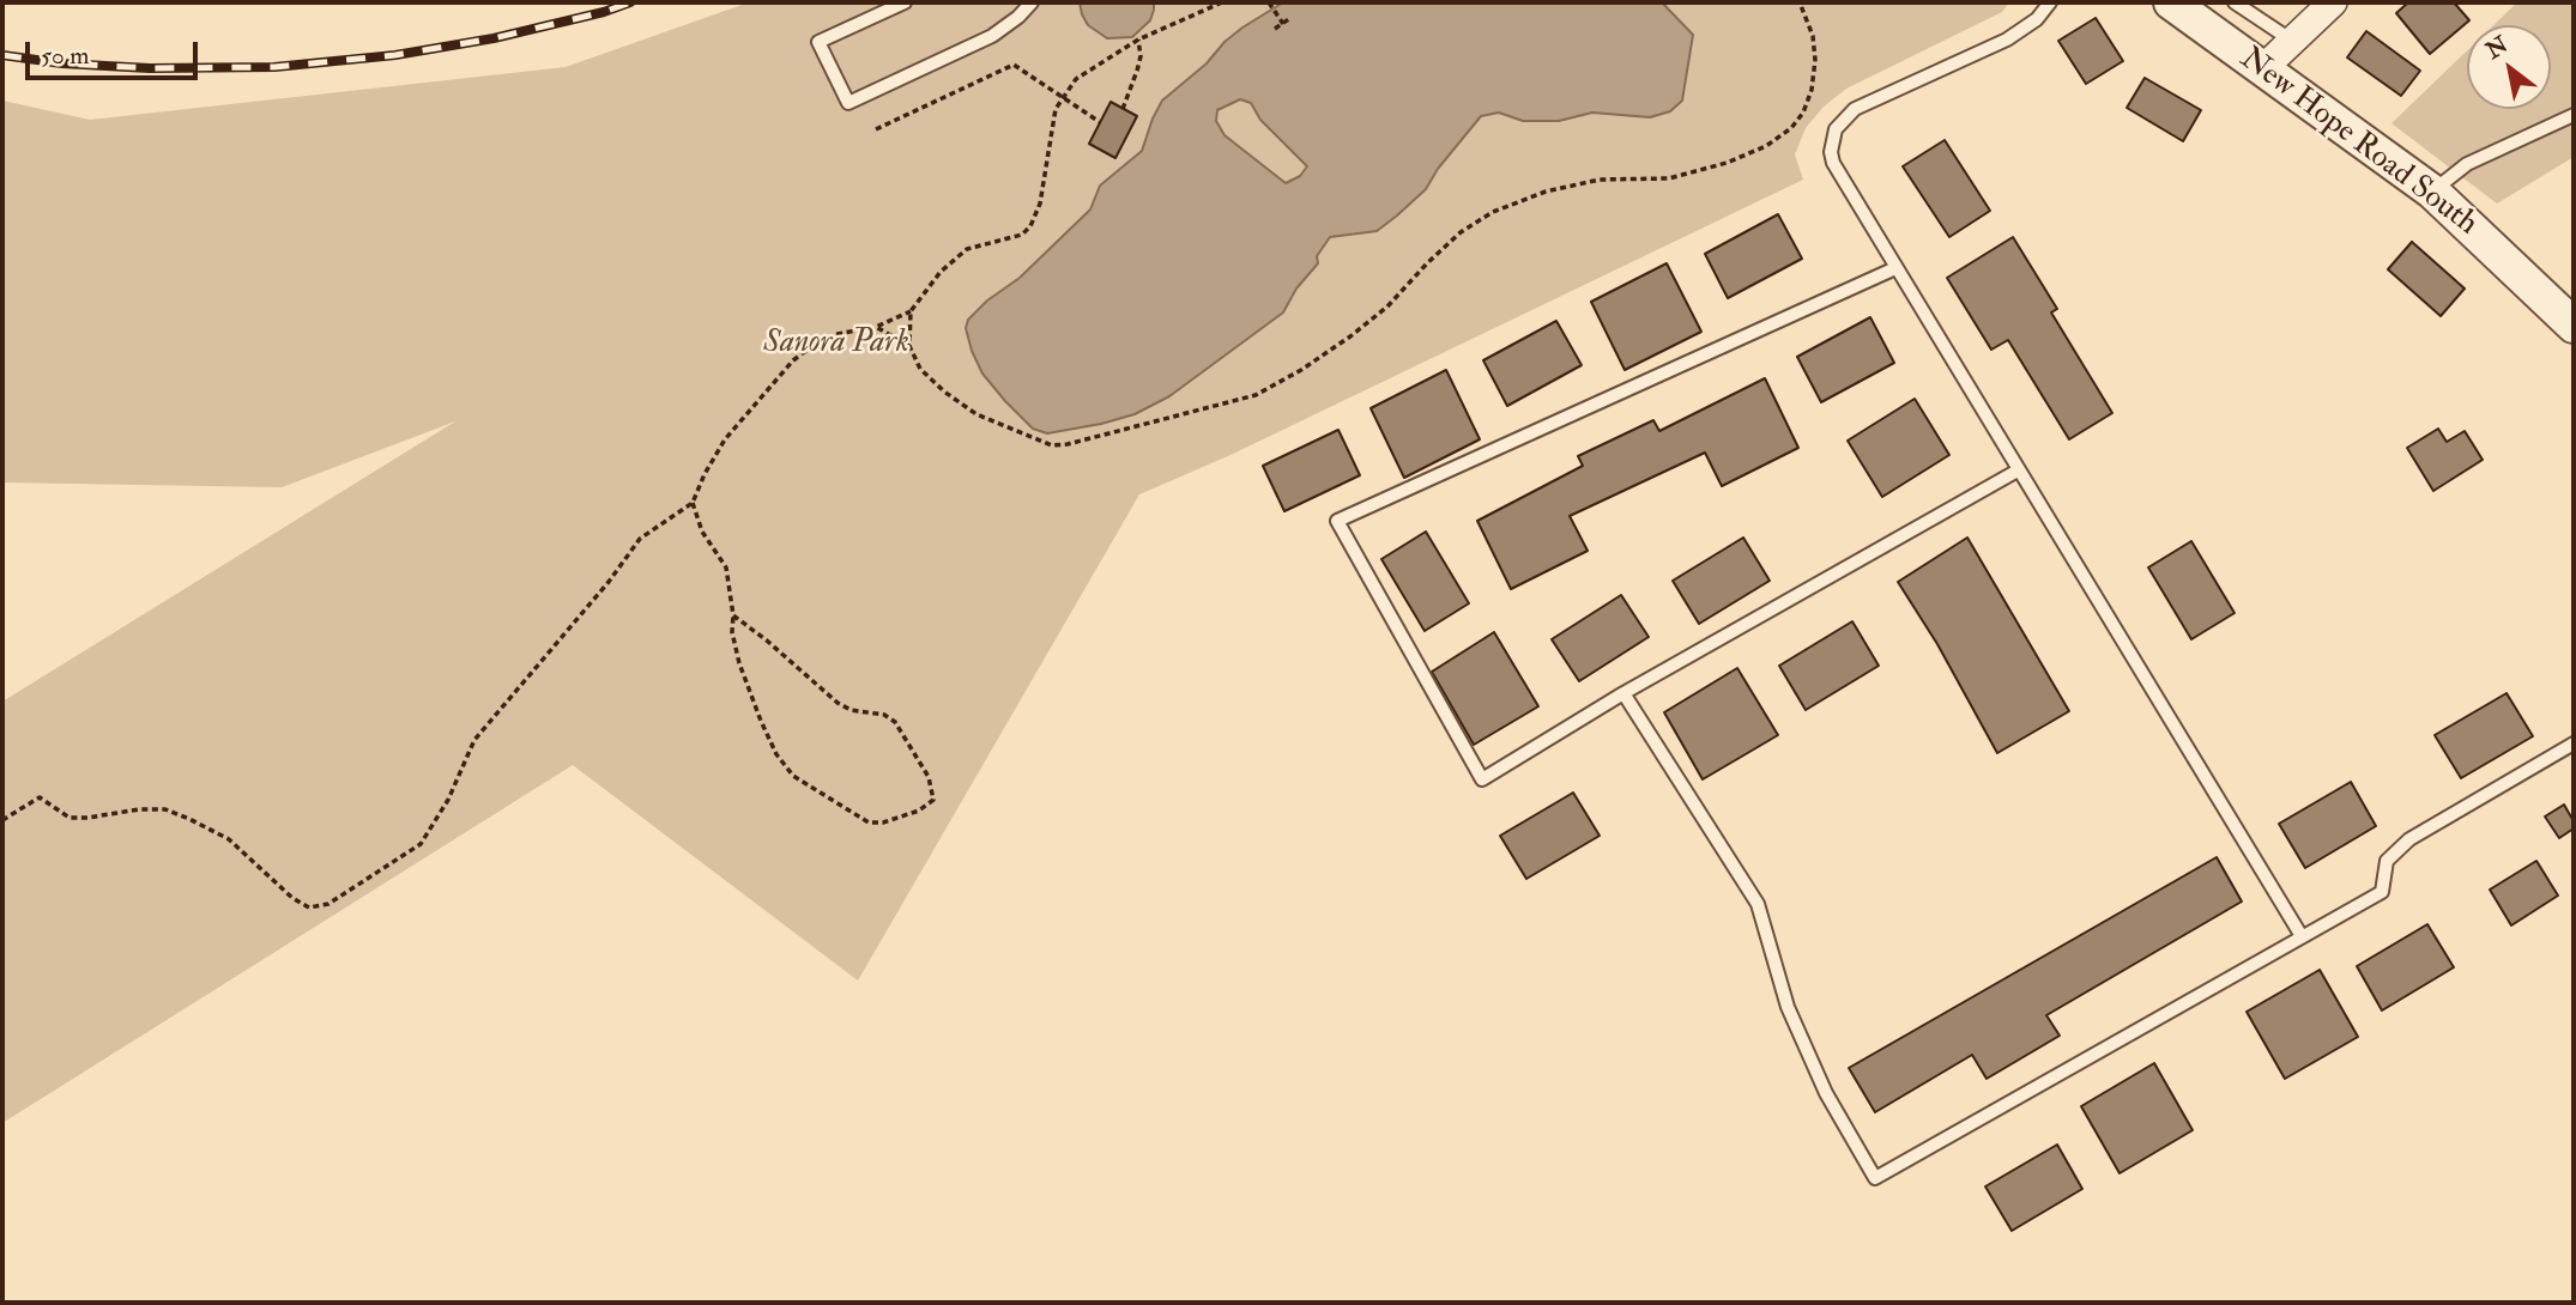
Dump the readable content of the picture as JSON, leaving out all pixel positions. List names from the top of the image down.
{
  "streets": {
    "street": ["New Hope Road South"]
  },
  "parks": ["Sanora Park"],
  "scale_bar": "50 m",
  "north": "top left"
}
